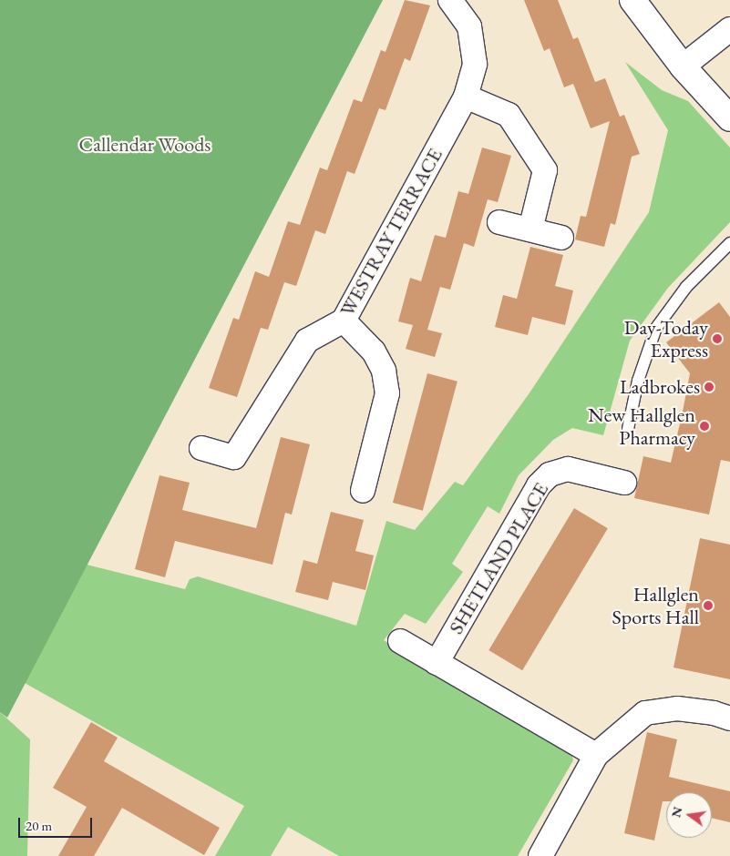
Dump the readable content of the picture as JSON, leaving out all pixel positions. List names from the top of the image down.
{
  "streets": {
    "street": ["WESTRAY TERRACE", "SHETLAND PLACE"]
  },
  "parks": ["Callendar Woods"],
  "places": [
    "Day-Today Express",
    "Ladbrokes",
    "New Hallglen Pharmacy",
    "Hallglen Sports Hall"
  ],
  "scale_bar": "20 m",
  "north": "left"
}
